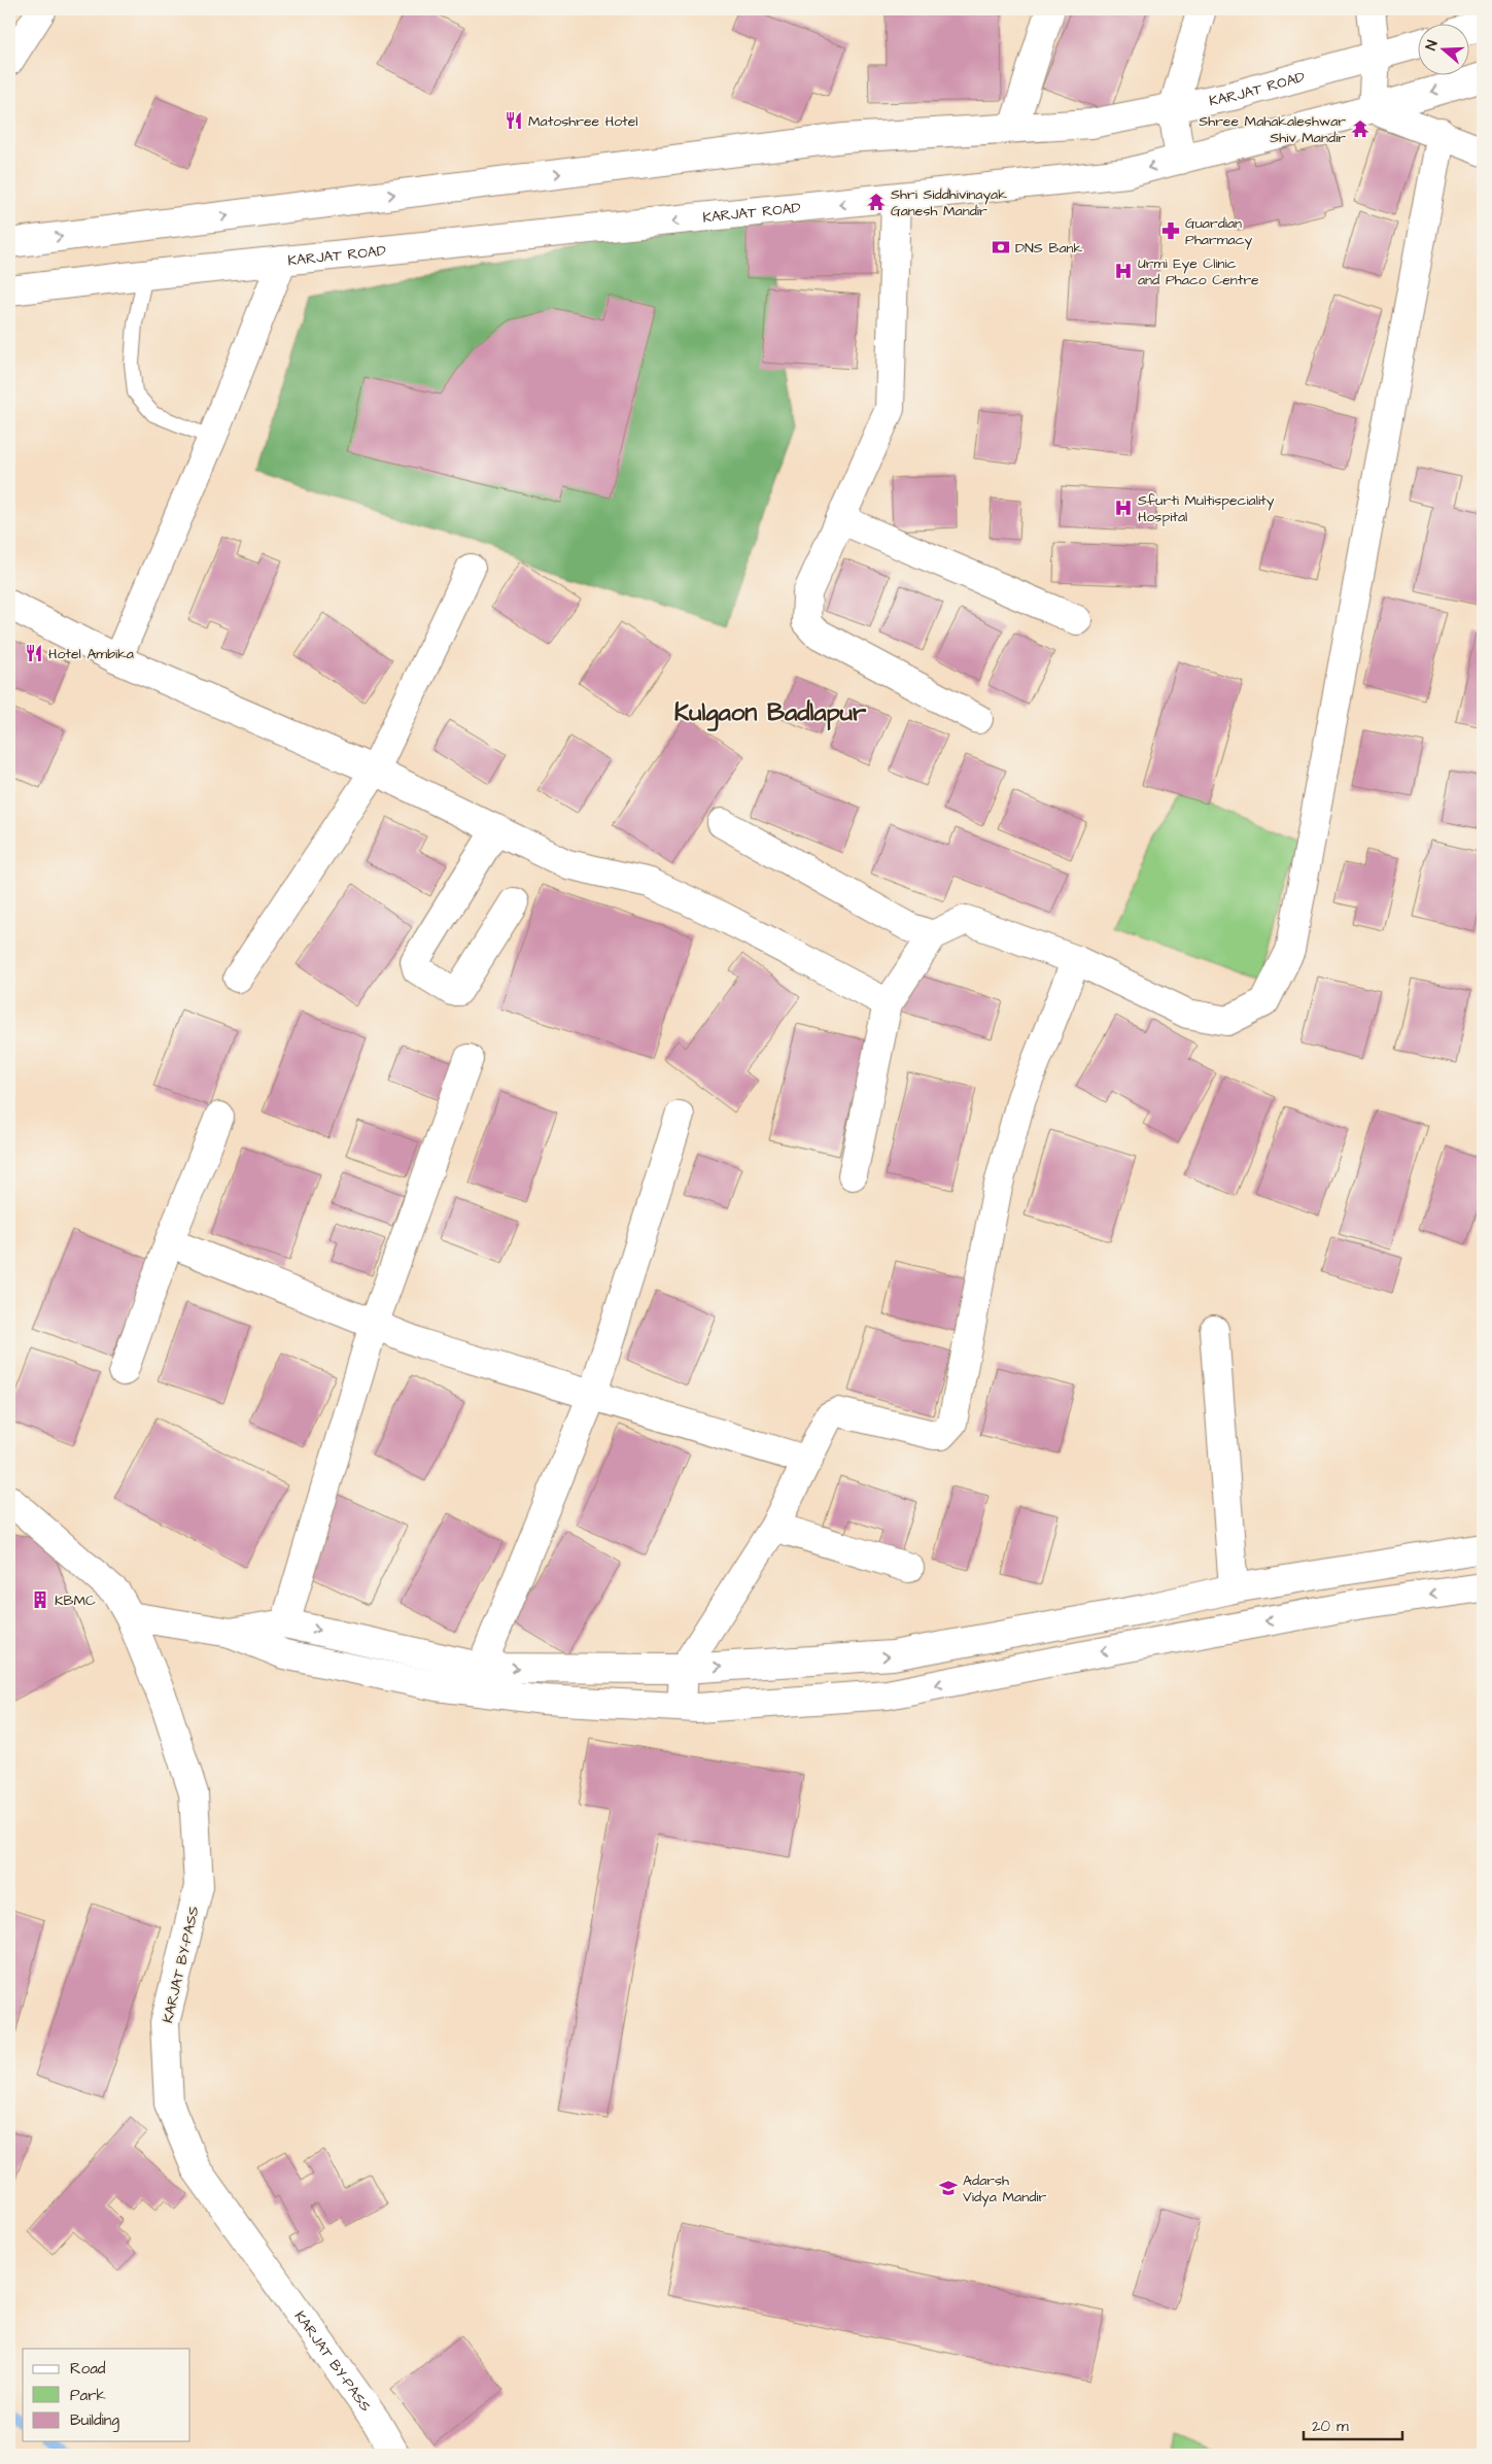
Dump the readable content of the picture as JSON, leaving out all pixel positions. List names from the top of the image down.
{
  "streets": {
    "street": ["KARJAT ROAD", "KARJAT BY-PASS"]
  },
  "districts": ["Kulgaon Badlapur"],
  "places": {
    "restaurant": ["Matoshree Hotel", "Hotel Ambika"],
    "temple": ["Shree Mahakaleshwar Shiv Mandir", "Shri Siddhivinayak Ganesh Mandir"],
    "pharmacy": ["Guardian Pharmacy"],
    "bank": ["DNS Bank"],
    "hospital": ["Urmi Eye Clinic and Phaco Centre", "Sfurti Multispeciality Hospital"],
    "building": ["KBMC"],
    "school or university": ["Adarsh Vidya Mandir"]
  },
  "legend": ["Road", "Park", "Building"],
  "scale_bar": "20 m",
  "north": "left"
}
